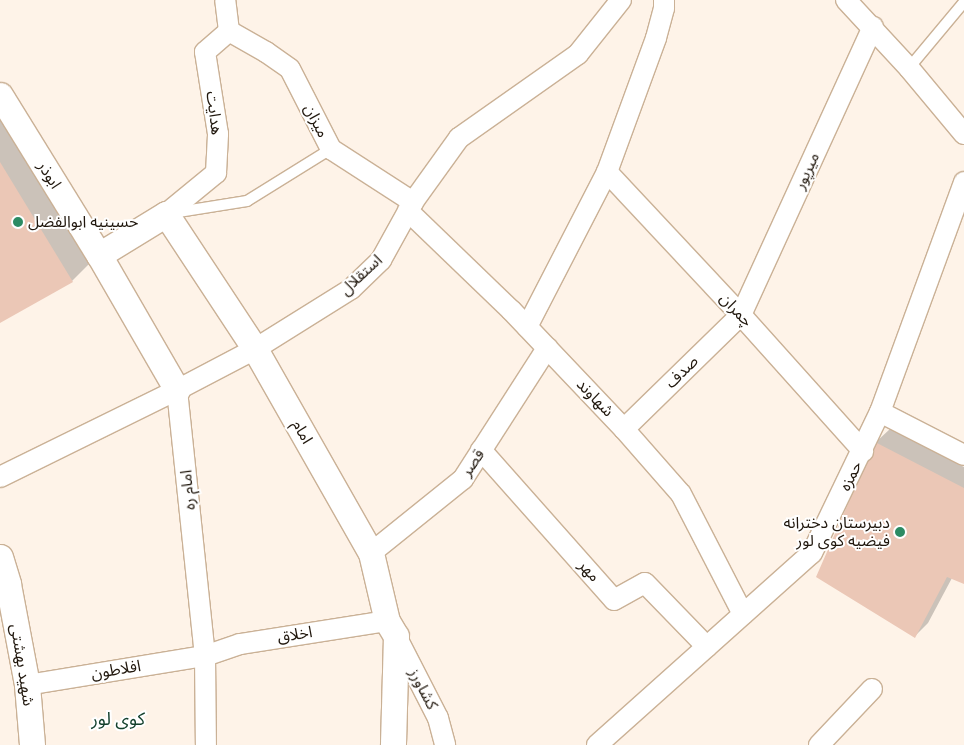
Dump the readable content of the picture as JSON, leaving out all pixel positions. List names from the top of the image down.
{
  "streets": {
    "street": [
      "هدایت",
      "میزان",
      "میرپور",
      "ابوذر",
      "استقلال",
      "چمران",
      "صدف",
      "شهاوند",
      "امام",
      "قصر",
      "حمزه",
      "امام ره",
      "مهر",
      "اخلاق",
      "شهید بهشتی",
      "افلاطون",
      "کشاورز"
    ]
  },
  "crossings": [
    ["هدایت", "میزان"],
    ["هدایت", "امام"],
    ["میزان", "استقلال"],
    ["میزان", "شهاوند"],
    ["میرپور", "چمران"],
    ["میرپور", "صدف"],
    ["ابوذر", "امام ره"],
    ["استقلال", "شهاوند"],
    ["استقلال", "امام"],
    ["استقلال", "امام ره"],
    ["چمران", "صدف"],
    ["چمران", "حمزه"],
    ["صدف", "شهاوند"],
    ["شهاوند", "قصر"],
    ["شهاوند", "حمزه"],
    ["امام", "قصر"],
    ["امام", "اخلاق"],
    ["امام", "کشاورز"],
    ["قصر", "مهر"],
    ["حمزه", "مهر"],
    ["امام ره", "اخلاق"],
    ["امام ره", "افلاطون"],
    ["اخلاق", "افلاطون"],
    ["اخلاق", "کشاورز"],
    ["شهید بهشتی", "افلاطون"]
  ],
  "districts": ["کوی لور"],
  "places": ["حسینیه ابوالفضل", "دبیرستان دخترانه فیضیه کوی لور"]
}
